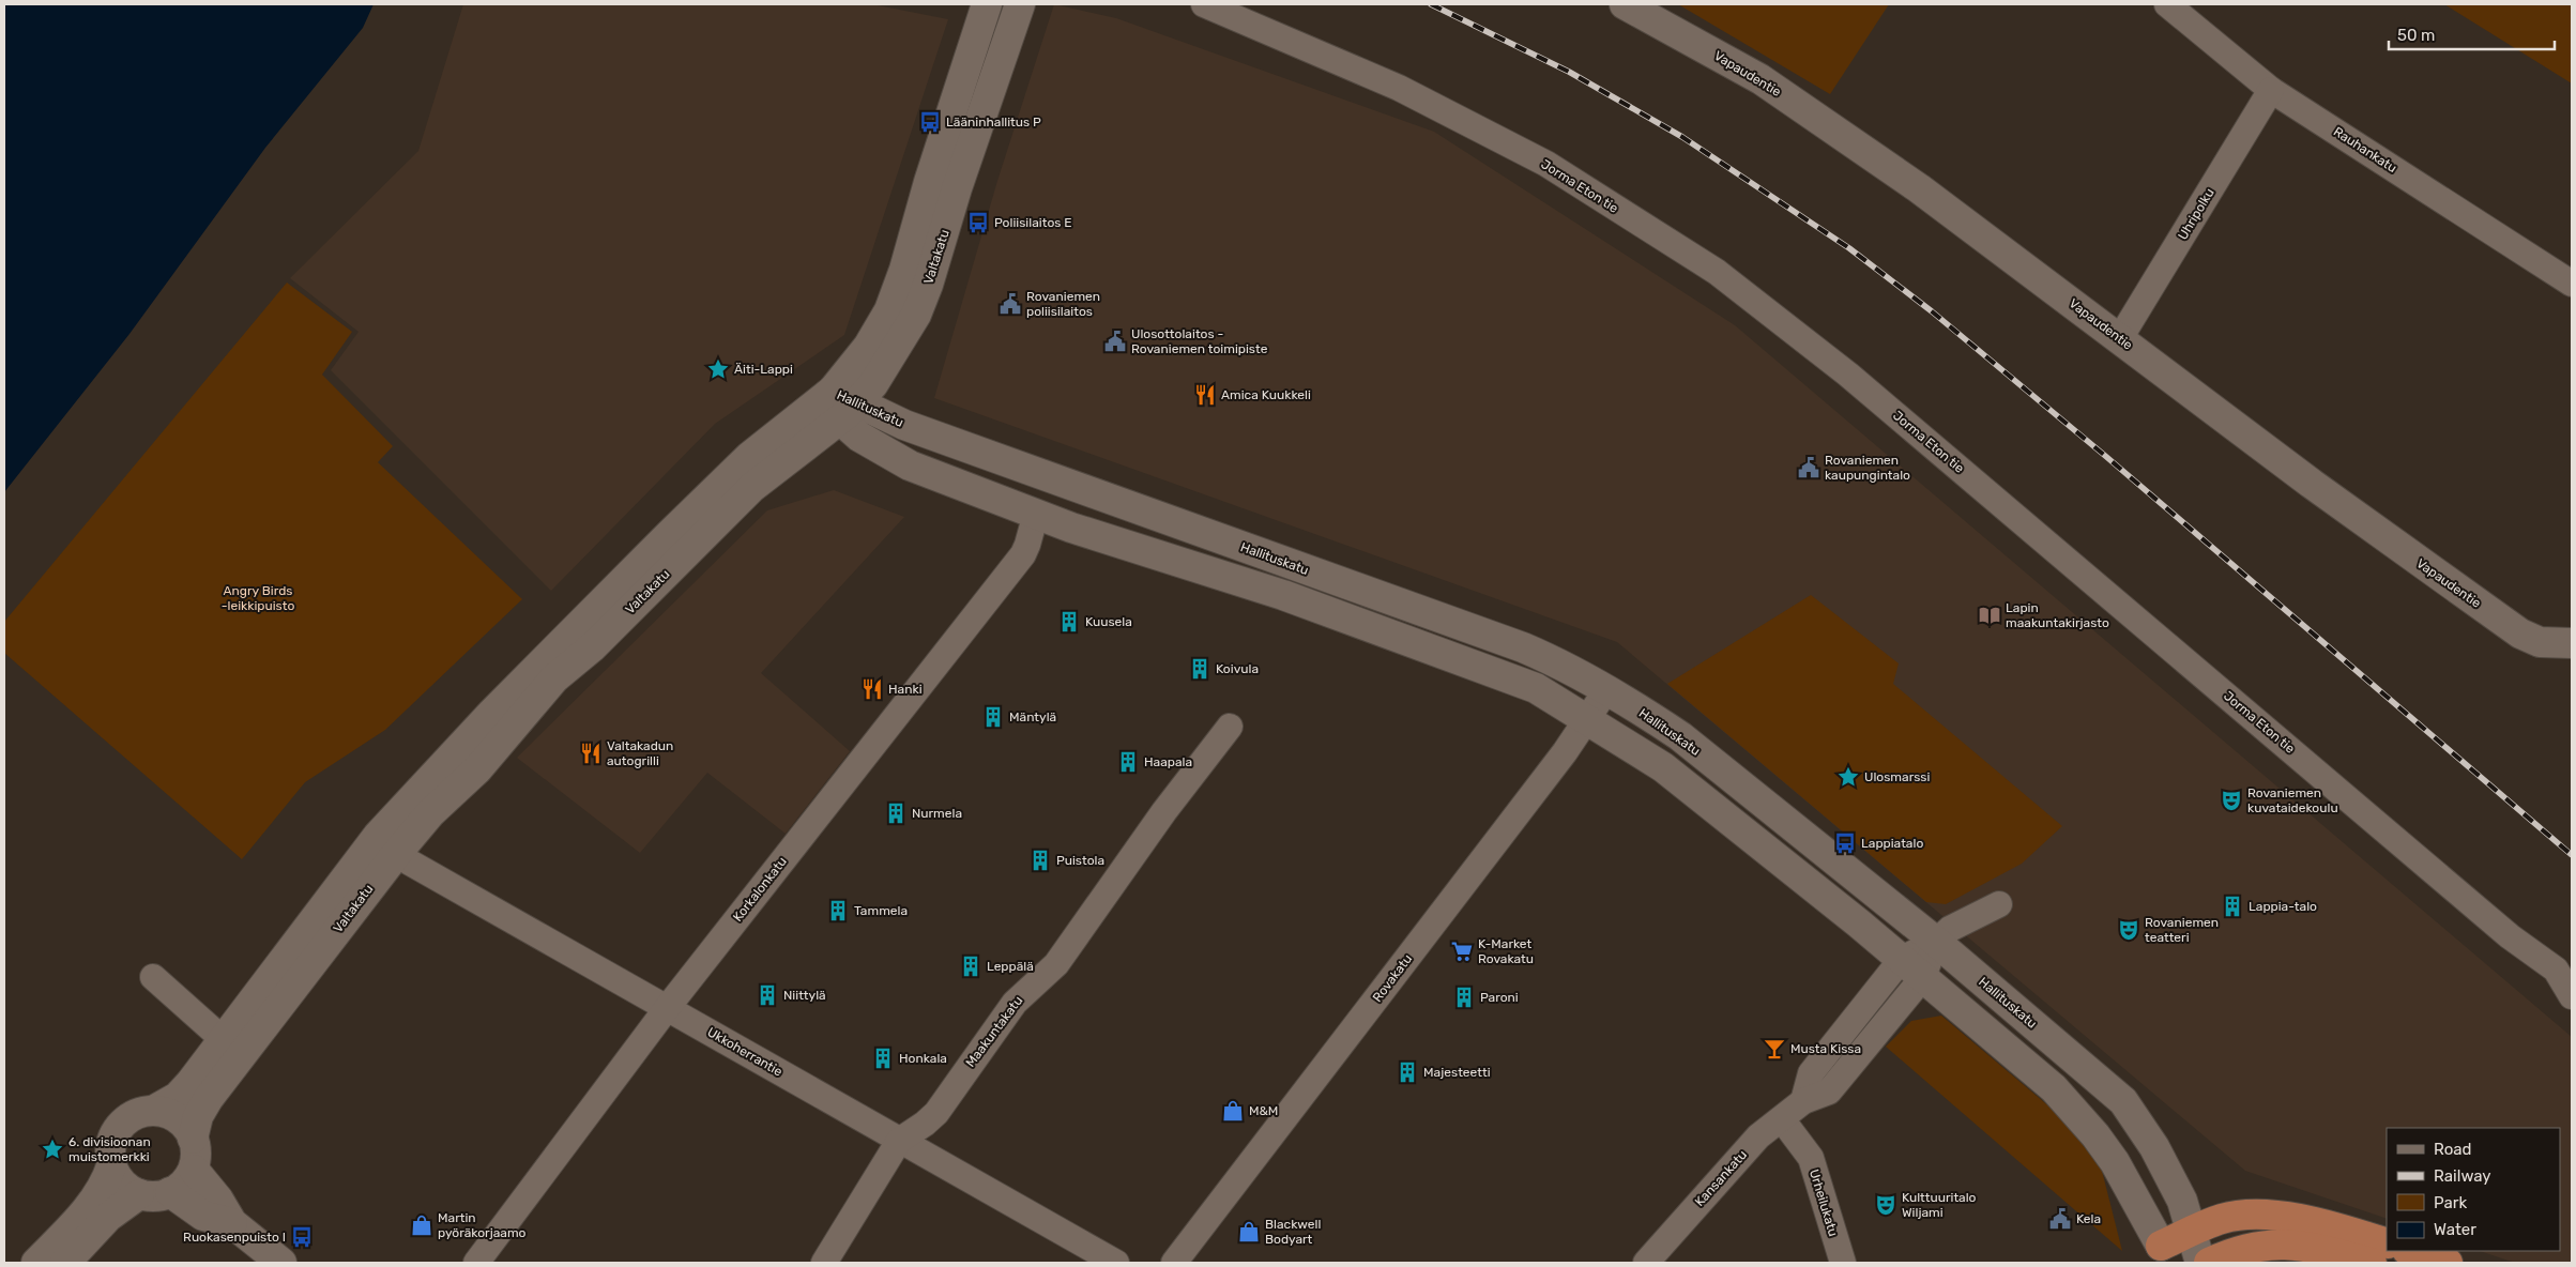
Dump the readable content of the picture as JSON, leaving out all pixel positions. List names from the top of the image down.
{
  "streets": {
    "street": [
      "Vapaudentie",
      "Rauhankatu",
      "Jorma Eton tie",
      "Uhripolku",
      "Valtakatu",
      "Hallituskatu",
      "Korkalonkatu",
      "Rovakatu",
      "Maakuntakatu",
      "Ukkoherrantie",
      "Kansankatu",
      "Urheilukatu"
    ]
  },
  "crossings": [
    ["Vapaudentie", "Uhripolku"],
    ["Rauhankatu", "Uhripolku"],
    ["Valtakatu", "Hallituskatu"],
    ["Valtakatu", "Ukkoherrantie"],
    ["Hallituskatu", "Korkalonkatu"],
    ["Hallituskatu", "Rovakatu"],
    ["Hallituskatu", "Kansankatu"],
    ["Korkalonkatu", "Ukkoherrantie"],
    ["Maakuntakatu", "Ukkoherrantie"],
    ["Kansankatu", "Urheilukatu"]
  ],
  "parks": ["Angry Birds -leikkipuisto"],
  "places": {
    "bus stop": [
      "Lääninhallitus P",
      "Poliisilaitos E",
      "Lappiatalo",
      "Ruokasenpuisto I"
    ],
    "public building": [
      "Rovaniemen poliisilaitos",
      "Ulosottolaitos - Rovaniemen toimipiste",
      "Rovaniemen kaupungintalo",
      "Kela"
    ],
    "place": ["Äiti-Lappi", "Ulosmarssi", "6. divisioonan muistomerkki"],
    "restaurant": ["Amica Kuukkeli", "Hanki", "Valtakadun autogrilli"],
    "library": ["Lapin maakuntakirjasto"],
    "building": [
      "Kuusela",
      "Koivula",
      "Mäntylä",
      "Haapala",
      "Nurmela",
      "Puistola",
      "Lappia-talo",
      "Tammela",
      "Leppälä",
      "Niittylä",
      "Paroni",
      "Honkala",
      "Majesteetti"
    ],
    "theatre": ["Rovaniemen kuvataidekoulu", "Rovaniemen teatteri", "Kulttuuritalo Wiljami"],
    "supermarket": ["K-Market Rovakatu"],
    "bar": ["Musta Kissa"],
    "shop": ["M&M", "Martin pyöräkorjaamo", "Blackwell Bodyart"]
  },
  "legend": [
    "Road",
    "Railway",
    "Park",
    "Water"
  ],
  "scale_bar": "50 m"
}
